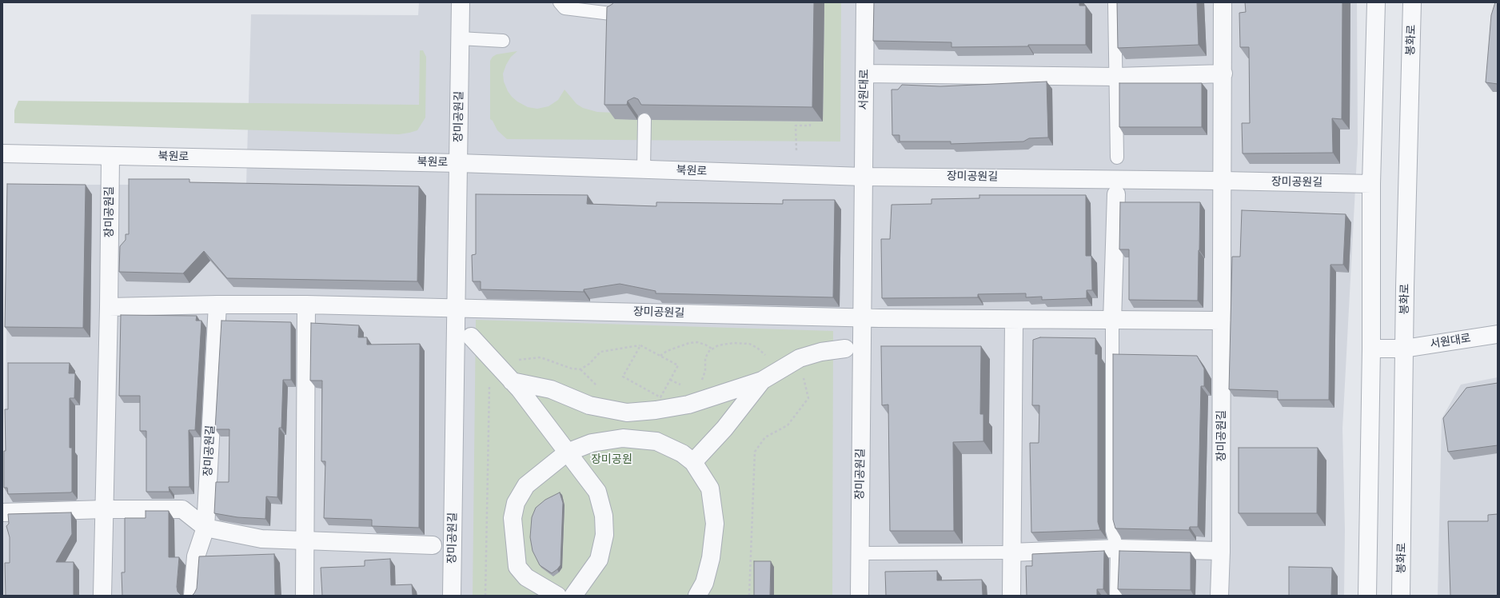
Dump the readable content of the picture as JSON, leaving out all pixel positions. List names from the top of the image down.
{
  "streets": {
    "street": [
      "봉화로",
      "서원대로",
      "장미공원길",
      "북원로"
    ]
  },
  "crossings": [
    ["봉화로", "서원대로"],
    ["서원대로", "장미공원길"],
    ["서원대로", "북원로"],
    ["장미공원길", "북원로"]
  ],
  "parks": ["장미공원"]
}
